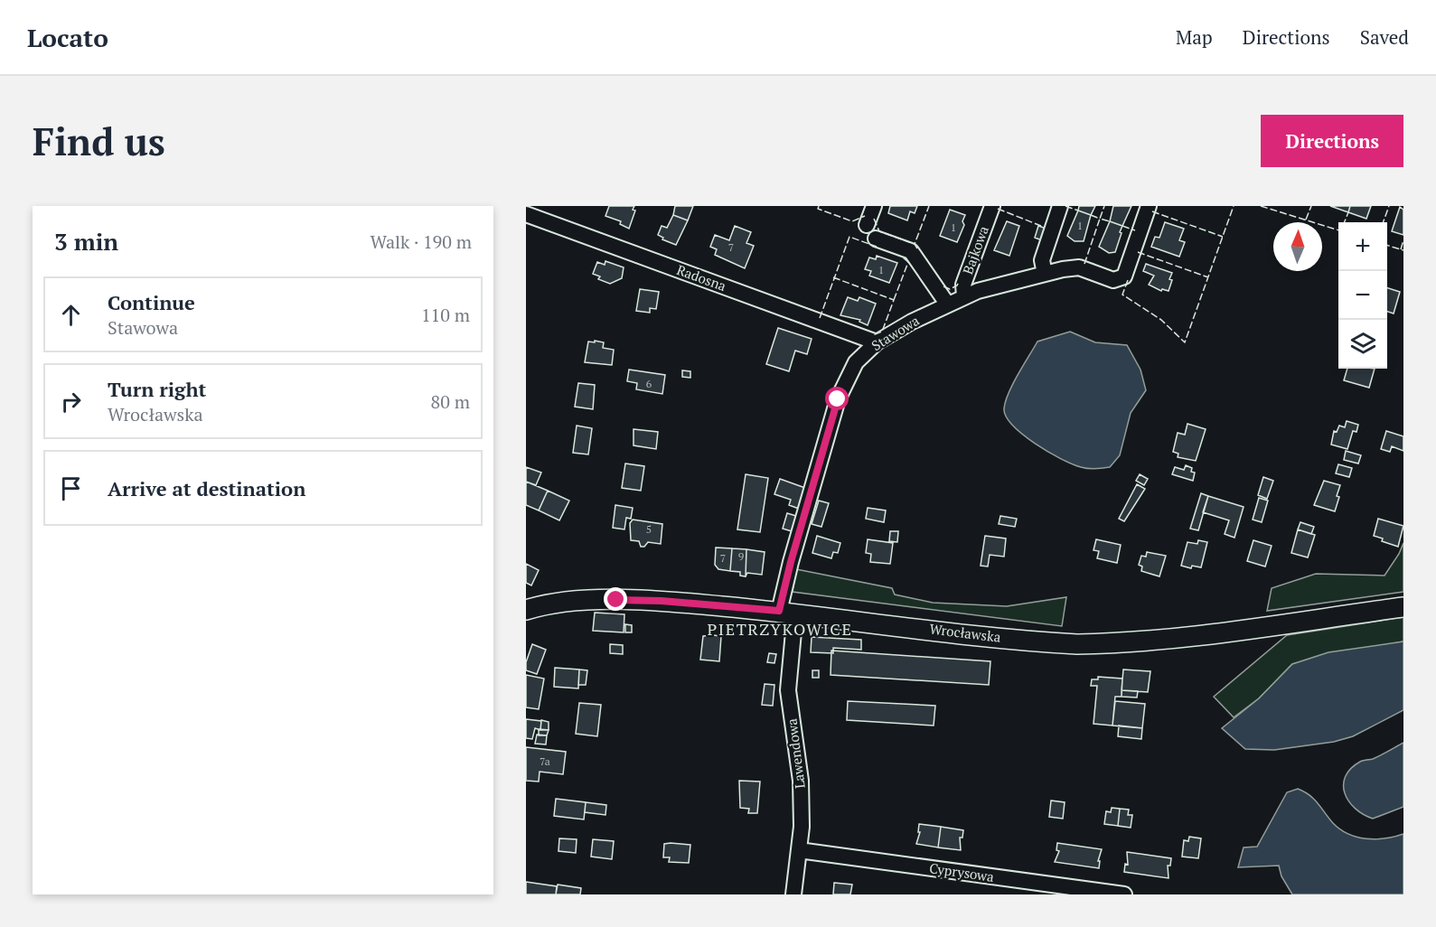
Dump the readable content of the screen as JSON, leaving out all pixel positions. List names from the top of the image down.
{
  "streets": {
    "main road": ["Wrocławska"],
    "street": [
      "Bajkowa",
      "Radosna",
      "Stawowa",
      "Lawendowa",
      "Cyprysowa"
    ]
  },
  "crossings": [
    ["Bajkowa", "Stawowa"],
    ["Radosna", "Stawowa"],
    ["Stawowa", "Wrocławska"],
    ["Stawowa", "Lawendowa"],
    ["Wrocławska", "Lawendowa"],
    ["Lawendowa", "Cyprysowa"]
  ],
  "districts": ["PIETRZYKOWICE"],
  "house_numbers": [
    "1",
    "1",
    "7",
    "1",
    "6",
    "5",
    "9",
    "7",
    "7a"
  ],
  "north": "top",
  "page": {
    "header": "Locato",
    "nav": ["Map", "Directions", "Saved"],
    "buttons": "Directions",
    "title": "Find us",
    "heading": ["3 min", "Walk · 190 m"],
    "map_buttons": ["+", "−"],
    "list": [
      ["Continue", "Stawowa", "110 m"],
      ["Turn right", "Wrocławska", "80 m"],
      "Arrive at destination"
    ]
  }
}
